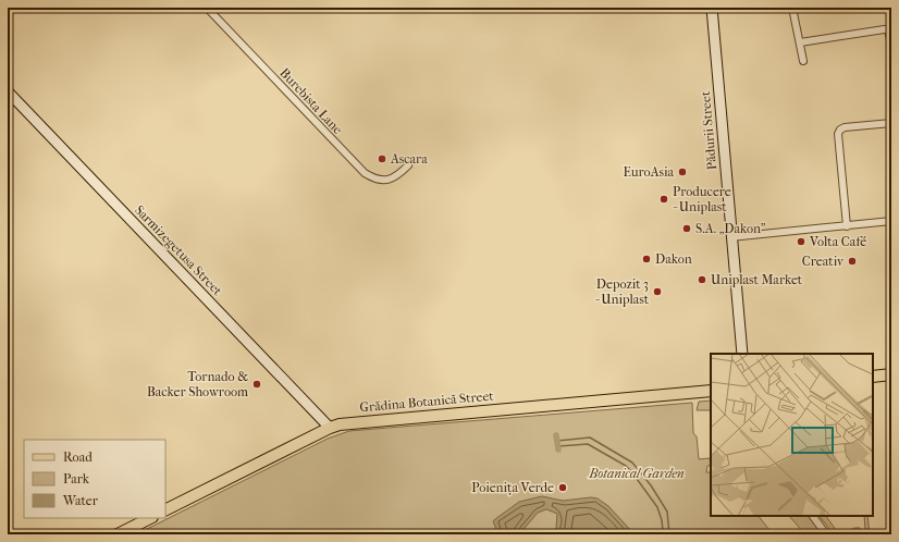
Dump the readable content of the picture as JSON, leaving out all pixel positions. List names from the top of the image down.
{
  "streets": {
    "main road": ["Pădurii Street", "Sarmizegetusa Street", "Grădina Botanică Street"],
    "street": ["Burebista Lane"]
  },
  "crossings": [
    ["Sarmizegetusa Street", "Grădina Botanică Street"]
  ],
  "parks": ["Botanical Garden"],
  "places": [
    "Ascara",
    "EuroAsia",
    "Producere - Uniplast",
    "S.A. „Dakon”",
    "Volta Café",
    "Dakon",
    "Creativ",
    "Uniplast Market",
    "Depozit 3 - Uniplast",
    "Tornado & Backer Showroom",
    "Poienița Verde"
  ],
  "legend": ["Road", "Park", "Water"]
}
